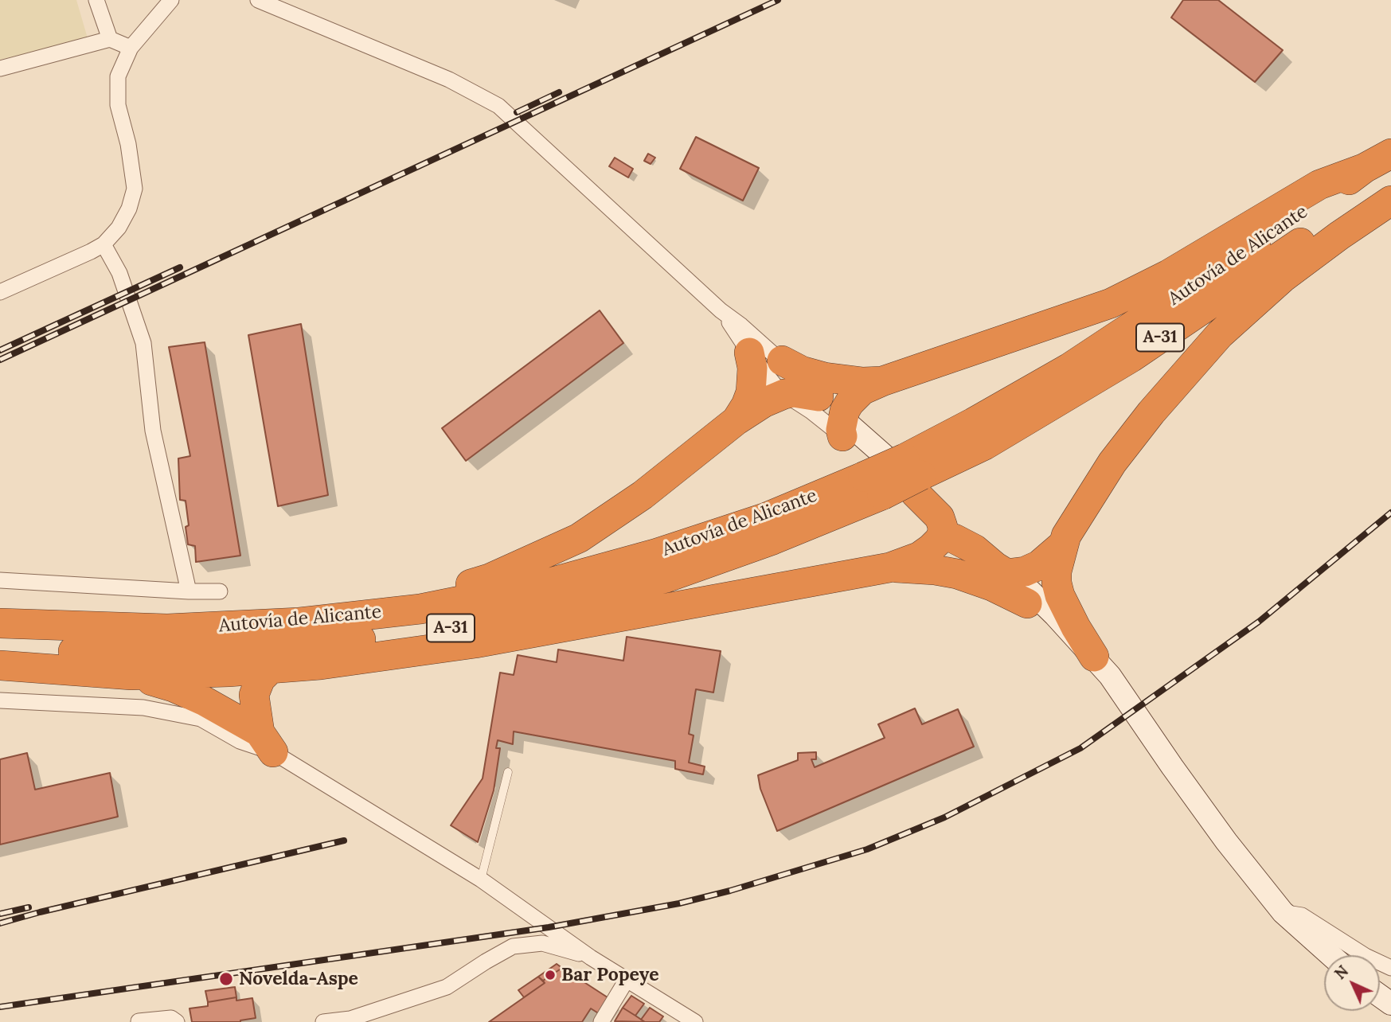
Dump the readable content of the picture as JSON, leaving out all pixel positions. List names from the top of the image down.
{
  "streets": {
    "highway": ["Autovía de Alicante", "A-31"]
  },
  "places": ["Bar Popeye", "Novelda-Aspe"],
  "north": "top left"
}
